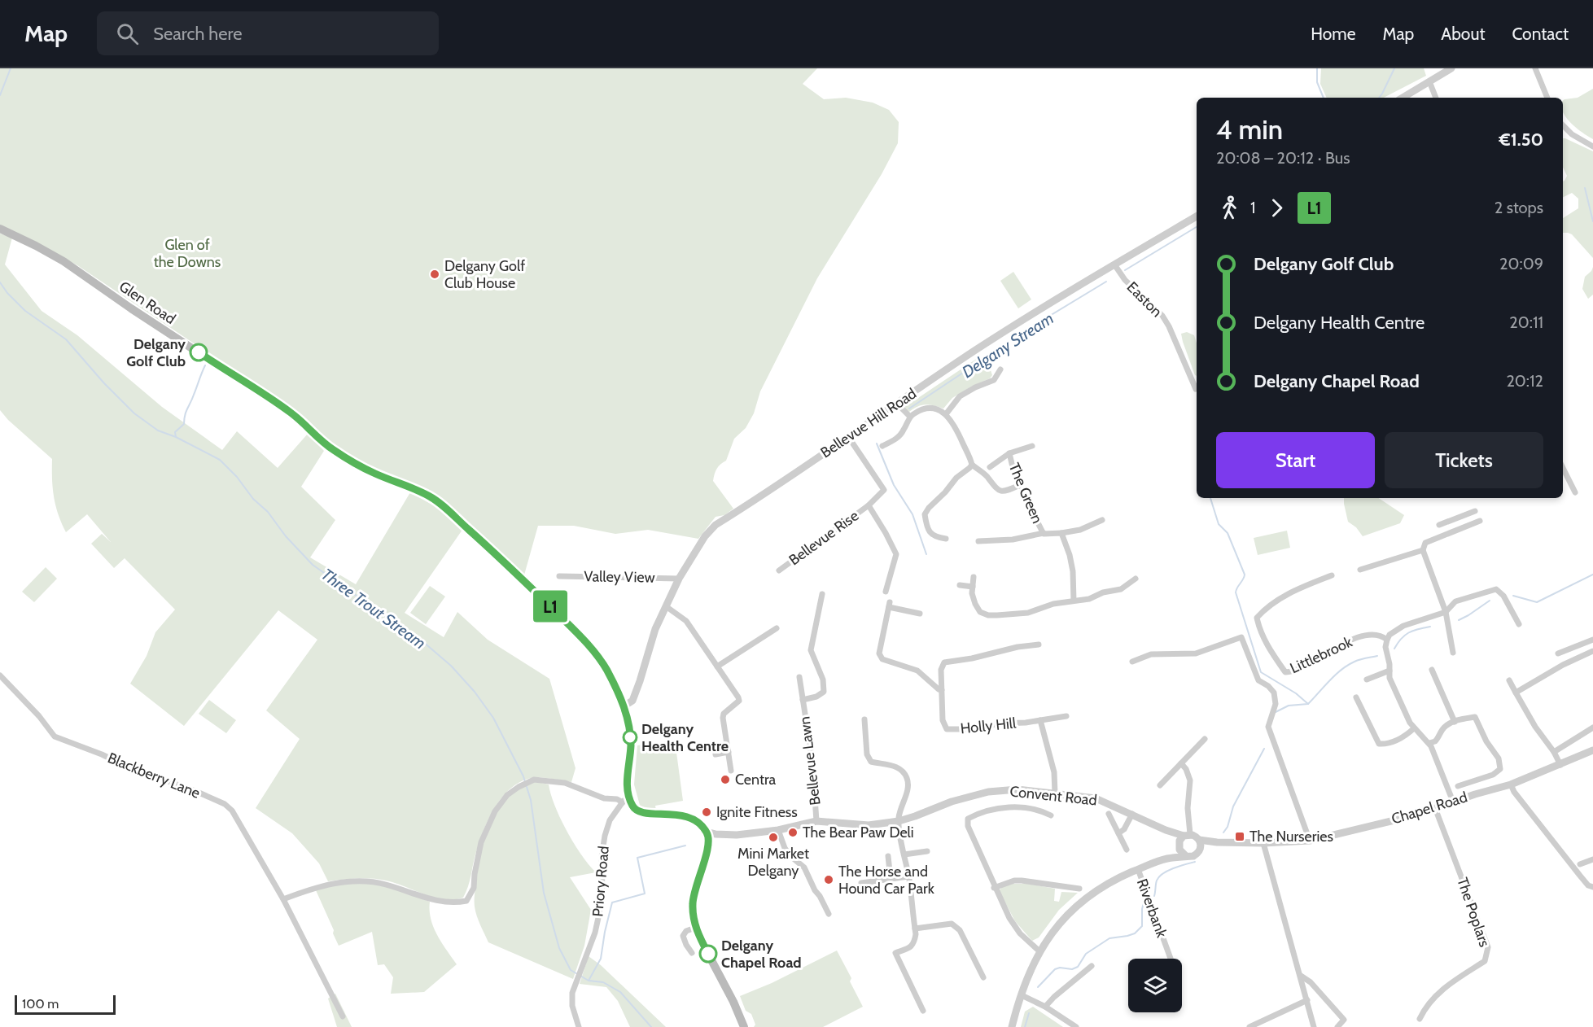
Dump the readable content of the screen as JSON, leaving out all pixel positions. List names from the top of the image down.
{
  "streets": {
    "main road": ["Glen Road"],
    "street": [
      "Easton",
      "Bellevue Hill Road",
      "The Green",
      "Bellevue Rise",
      "Valley View",
      "Littlebrook",
      "Holly Hill",
      "Bellevue Lawn",
      "Blackberry Lane",
      "Convent Road",
      "Chapel Road",
      "Priory Road",
      "Riverbank",
      "The Poplars"
    ]
  },
  "crossings": [
    ["Easton", "Bellevue Hill Road"],
    ["Glen Road", "Bellevue Hill Road"],
    ["Glen Road", "Priory Road"],
    ["Bellevue Hill Road", "Bellevue Rise"],
    ["Bellevue Hill Road", "Valley View"],
    ["Bellevue Lawn", "Convent Road"],
    ["Convent Road", "Chapel Road"],
    ["Chapel Road", "The Poplars"]
  ],
  "water": ["Delgany Stream", "Three Trout Stream"],
  "parks": ["Glen of the Downs"],
  "places": {
    "other": [
      "Delgany Golf Club House",
      "Delgany Golf Club",
      "Delgany Health Centre",
      "Centra",
      "Ignite Fitness",
      "The Bear Paw Deli",
      "Mini Market Delgany",
      "The Horse and Hound Car Park",
      "Delgany Chapel Road"
    ],
    "transit": ["The Nurseries"]
  },
  "lines": ["bus line L1"],
  "scale_bar": "100 m",
  "page": {
    "header": "Map",
    "search": "Search here",
    "nav": [
      "Home",
      "Map",
      "About",
      "Contact"
    ],
    "on_map": "L1",
    "heading": ["4 min", "20:08 – 20:12 · Bus", "€1.50"],
    "legs": ["1", "L1", "2 stops"],
    "list": [
      {
        "name": "Delgany Golf Club",
        "value": "20:09"
      },
      {
        "name": "Delgany Health Centre",
        "value": "20:11"
      },
      {
        "name": "Delgany Chapel Road",
        "value": "20:12"
      }
    ],
    "buttons": ["Start", "Tickets"],
    "scale": "100 m"
  }
}
